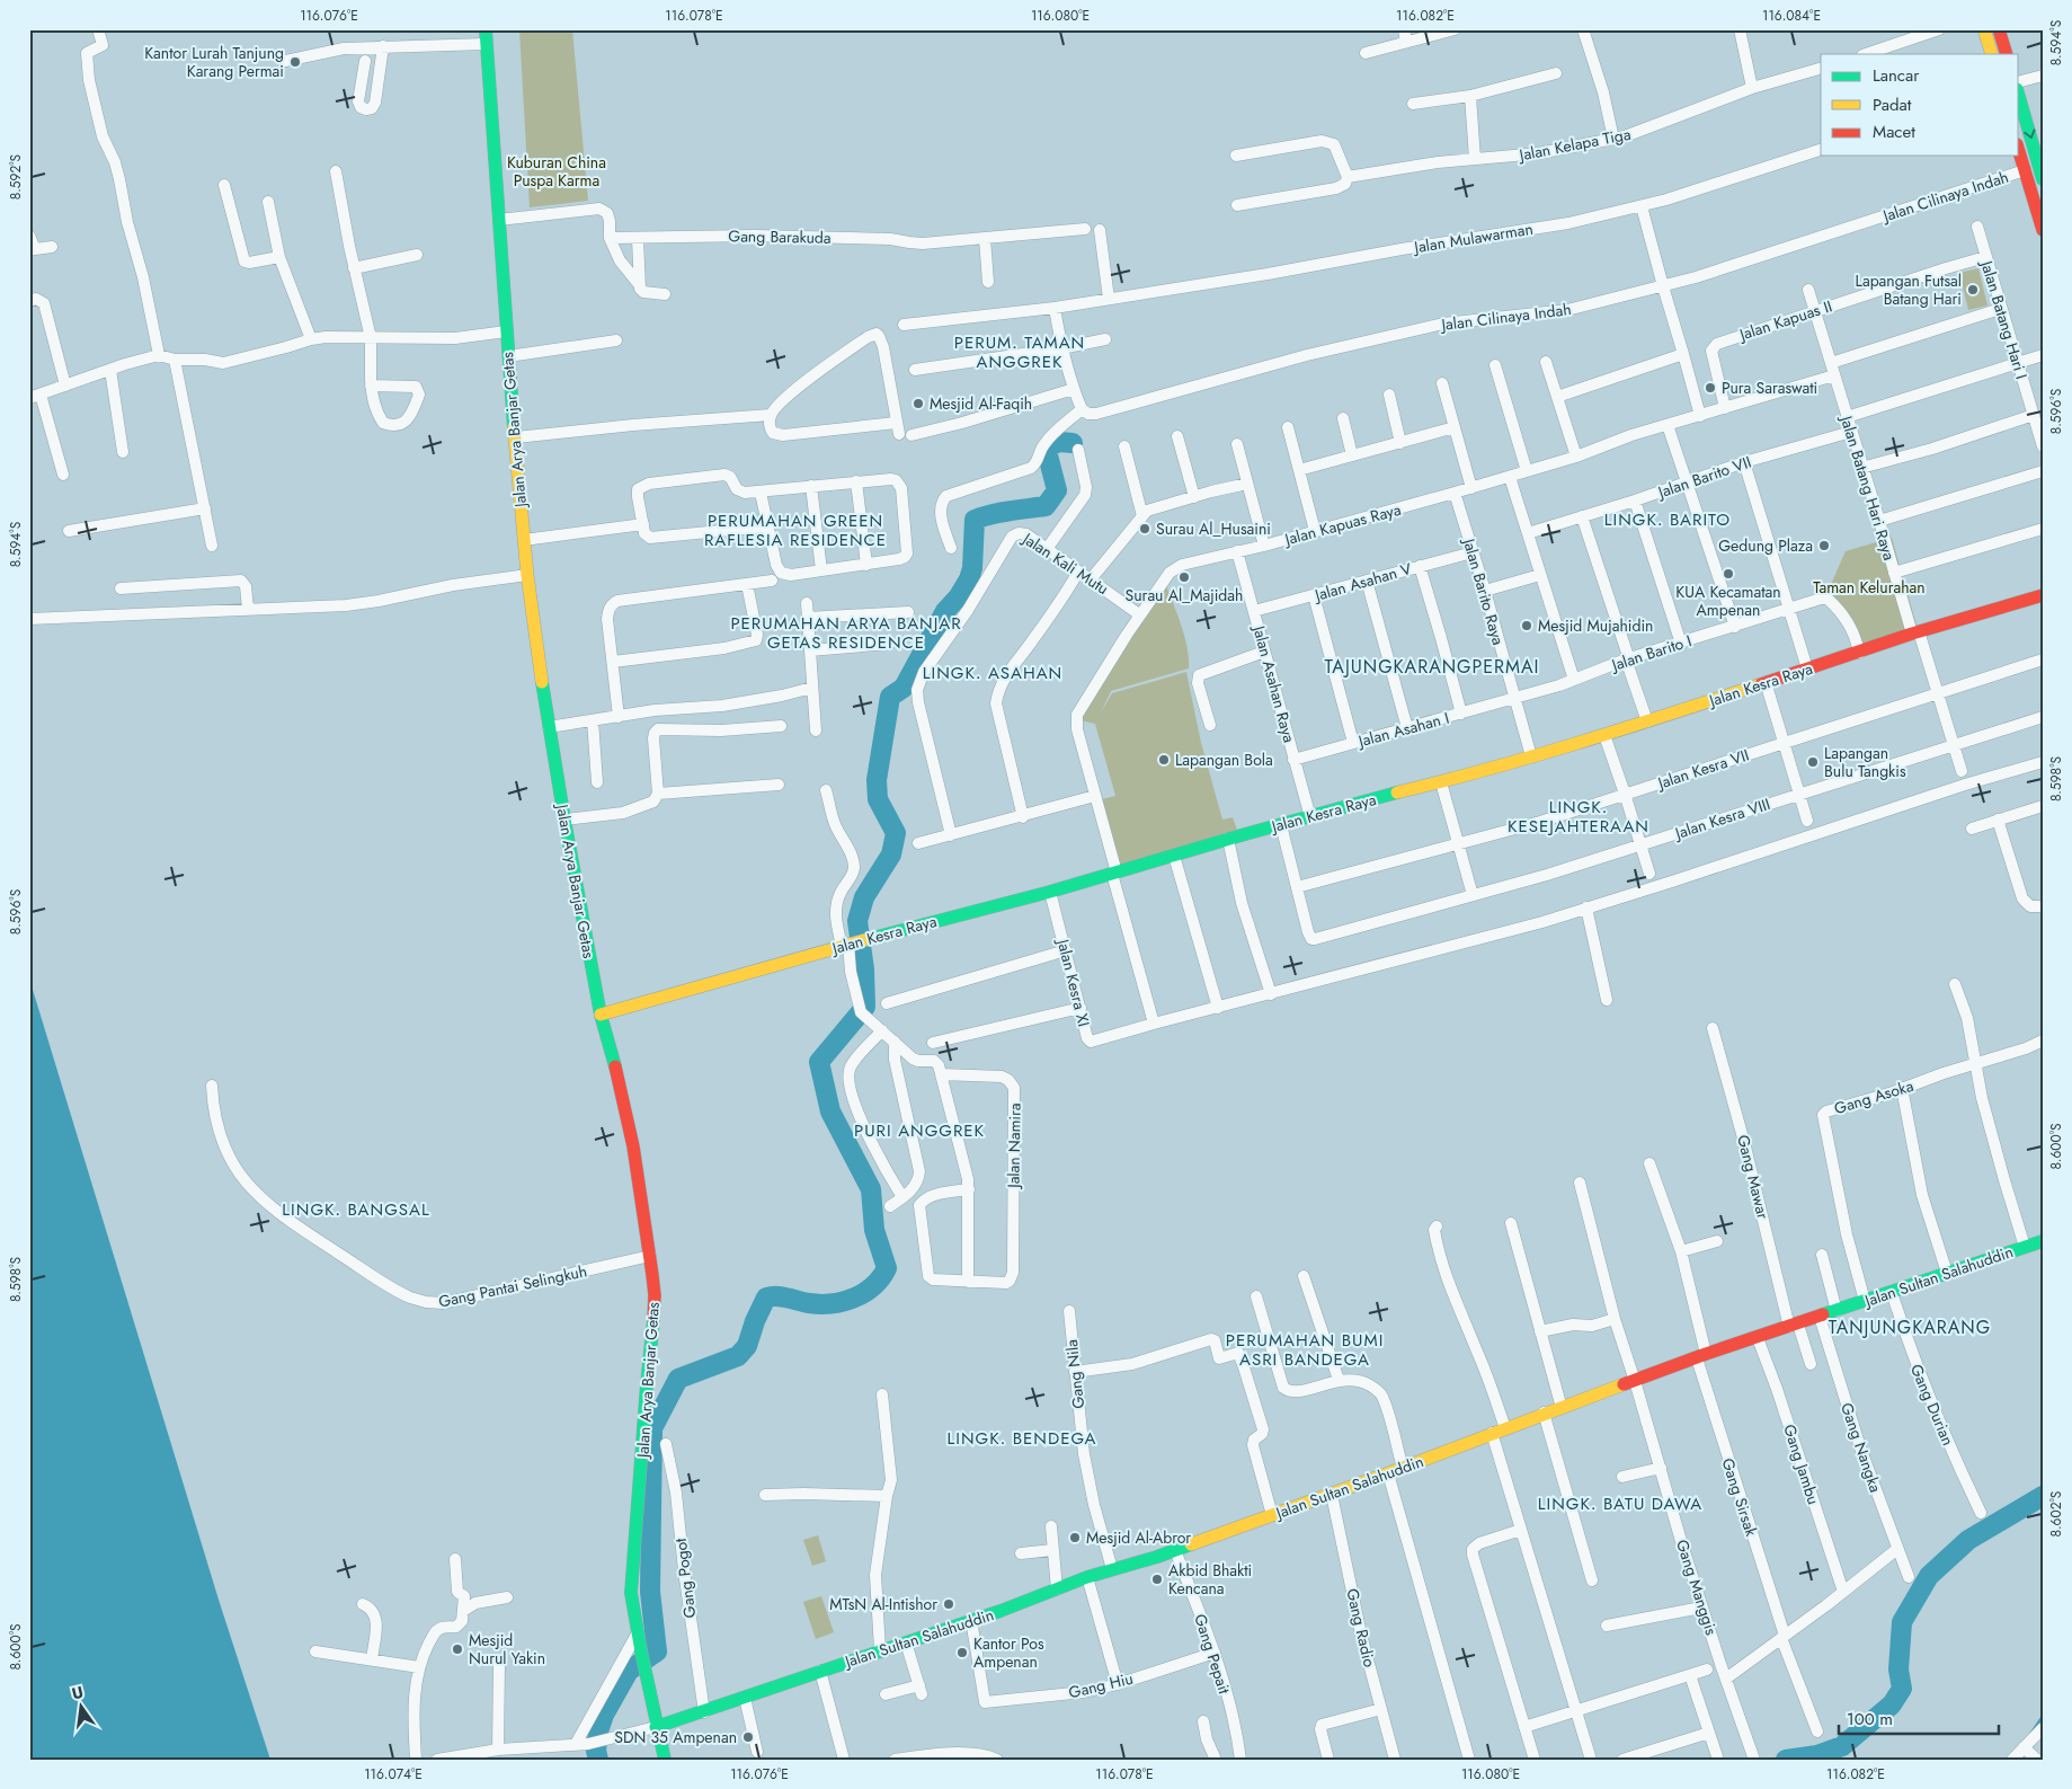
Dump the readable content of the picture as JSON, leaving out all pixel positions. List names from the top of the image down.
{
  "streets": {
    "main road": ["Jalan Arya Banjar Getas", "Jalan Kesra Raya", "Jalan Sultan Salahuddin"],
    "street": [
      "Jalan Kelapa Tiga",
      "Jalan Cilinaya Indah",
      "Gang Barakuda",
      "Jalan Mulawarman",
      "Jalan Kapuas II",
      "Jalan Batang Hari I",
      "Jalan Barito VII",
      "Jalan Batang Hari Raya",
      "Jalan Kapuas Raya",
      "Jalan Kali Mutu",
      "Jalan Asahan V",
      "Jalan Barito Raya",
      "Jalan Barito I",
      "Jalan Asahan Raya",
      "Jalan Asahan I",
      "Jalan Kesra VII",
      "Jalan Kesra VIII",
      "Jalan Kesra XI",
      "Gang Asoka",
      "Jalan Namira",
      "Gang Mawar",
      "Gang Pantai Selingkuh",
      "Gang Nila",
      "Gang Durian",
      "Gang Nangka",
      "Gang Jambu",
      "Gang Sirsak",
      "Gang Pogot",
      "Gang Manggis",
      "Gang Radio",
      "Gang Pepait",
      "Gang Hiu"
    ]
  },
  "crossings": [
    ["Jalan Kapuas II", "Jalan Batang Hari I"],
    ["Jalan Kapuas II", "Jalan Batang Hari Raya"],
    ["Jalan Kapuas II", "Jalan Kapuas Raya"],
    ["Jalan Arya Banjar Getas", "Jalan Kesra Raya"],
    ["Jalan Arya Banjar Getas", "Jalan Sultan Salahuddin"],
    ["Jalan Arya Banjar Getas", "Gang Pantai Selingkuh"],
    ["Jalan Barito VII", "Jalan Batang Hari Raya"],
    ["Jalan Batang Hari Raya", "Jalan Kapuas Raya"],
    ["Jalan Batang Hari Raya", "Jalan Kesra Raya"],
    ["Jalan Batang Hari Raya", "Jalan Kesra VII"],
    ["Jalan Batang Hari Raya", "Jalan Kesra VIII"],
    ["Jalan Kapuas Raya", "Jalan Kali Mutu"],
    ["Jalan Kapuas Raya", "Jalan Barito Raya"],
    ["Jalan Kapuas Raya", "Jalan Asahan Raya"],
    ["Jalan Kapuas Raya", "Jalan Kesra Raya"],
    ["Jalan Kapuas Raya", "Jalan Kesra XI"],
    ["Jalan Asahan V", "Jalan Barito Raya"],
    ["Jalan Asahan V", "Jalan Asahan Raya"],
    ["Jalan Barito Raya", "Jalan Barito I"],
    ["Jalan Barito Raya", "Jalan Kesra Raya"],
    ["Jalan Barito Raya", "Jalan Asahan I"],
    ["Jalan Barito I", "Jalan Kesra Raya"],
    ["Jalan Barito I", "Jalan Asahan I"],
    ["Jalan Asahan Raya", "Jalan Kesra Raya"],
    ["Jalan Asahan Raya", "Jalan Asahan I"],
    ["Jalan Kesra Raya", "Jalan Kesra XI"],
    ["Jalan Kesra VII", "Jalan Kesra VIII"],
    ["Gang Asoka", "Jalan Sultan Salahuddin"],
    ["Gang Mawar", "Jalan Sultan Salahuddin"],
    ["Jalan Sultan Salahuddin", "Gang Nila"],
    ["Jalan Sultan Salahuddin", "Gang Durian"],
    ["Jalan Sultan Salahuddin", "Gang Nangka"],
    ["Jalan Sultan Salahuddin", "Gang Jambu"],
    ["Jalan Sultan Salahuddin", "Gang Sirsak"],
    ["Jalan Sultan Salahuddin", "Gang Pogot"],
    ["Jalan Sultan Salahuddin", "Gang Manggis"],
    ["Jalan Sultan Salahuddin", "Gang Radio"],
    ["Jalan Sultan Salahuddin", "Gang Pepait"],
    ["Jalan Sultan Salahuddin", "Gang Hiu"],
    ["Gang Pepait", "Gang Hiu"]
  ],
  "districts": [
    "PERUM. TAMAN ANGGREK",
    "LINGK. BARITO",
    "PERUMAHAN GREEN RAFLESIA RESIDENCE",
    "PERUMAHAN ARYA BANJAR GETAS RESIDENCE",
    "TAJUNGKARANGPERMAI",
    "LINGK. ASAHAN",
    "LINGK. KESEJAHTERAAN",
    "PURI ANGGREK",
    "LINGK. BANGSAL",
    "TANJUNGKARANG",
    "PERUMAHAN BUMI ASRI BANDEGA",
    "LINGK. BENDEGA",
    "LINGK. BATU DAWA"
  ],
  "parks": ["Kuburan China Puspa Karma", "Taman Kelurahan"],
  "places": [
    "Kantor Lurah Tanjung Karang Permai",
    "Lapangan Futsal Batang Hari",
    "Pura Saraswati",
    "Mesjid Al-Faqih",
    "Surau Al_Husaini",
    "Gedung Plaza",
    "KUA Kecamatan Ampenan",
    "Surau Al_Majidah",
    "Mesjid Mujahidin",
    "Lapangan Bola",
    "Lapangan Bulu Tangkis",
    "Mesjid Al-Abror",
    "Akbid Bhakti Kencana",
    "MTsN Al-Intishor",
    "Mesjid Nurul Yakin",
    "Kantor Pos Ampenan",
    "SDN 35 Ampenan"
  ],
  "legend": ["Lancar", "Padat", "Macet"],
  "scale_bar": "100 m",
  "north": "top",
  "coordinates": [
    "116.076°E",
    "116.078°E",
    "116.080°E",
    "116.082°E",
    "116.084°E",
    "8.594°S",
    "8.592°S",
    "8.596°S",
    "8.598°S",
    "8.600°S",
    "8.602°S",
    "116.074°E"
  ]
}
